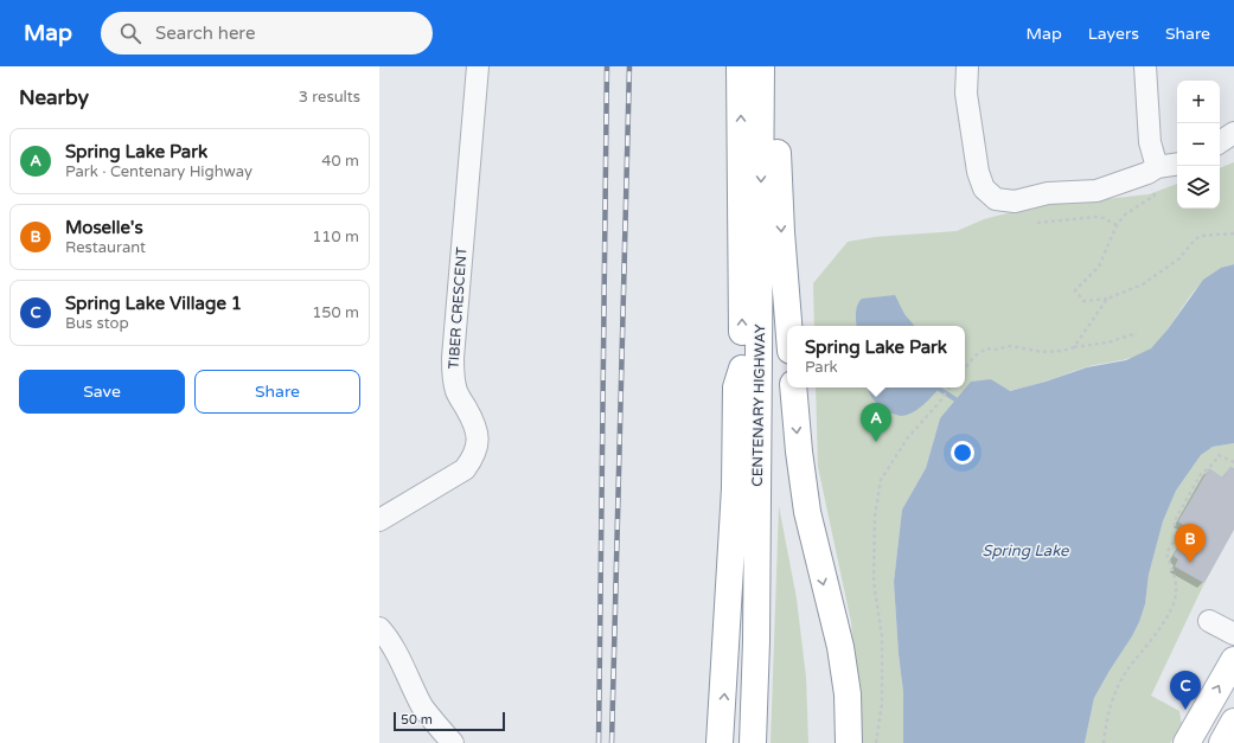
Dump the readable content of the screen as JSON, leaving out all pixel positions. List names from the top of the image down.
{
  "streets": {
    "main road": ["CENTENARY HIGHWAY"],
    "street": ["TIBER CRESCENT"]
  },
  "water": ["Spring Lake"],
  "scale_bar": "50 m",
  "page": {
    "header": "Map",
    "search": "Search here",
    "nav": ["Map", "Layers", "Share"],
    "heading": ["Nearby", "3 results"],
    "map_buttons": ["+", "−"],
    "list": [
      {
        "mark": "A",
        "name": "Spring Lake Park",
        "note": "Park · Centenary Highway",
        "value": "40 m"
      },
      {
        "mark": "B",
        "name": "Moselle's",
        "note": "Restaurant",
        "value": "110 m"
      },
      {
        "mark": "C",
        "name": "Spring Lake Village 1",
        "note": "Bus stop",
        "value": "150 m"
      }
    ],
    "popup": ["Spring Lake Park", "Park"],
    "buttons": ["Save", "Share"],
    "pins": ["A", "B", "C"],
    "scale": "50 m"
  }
}
